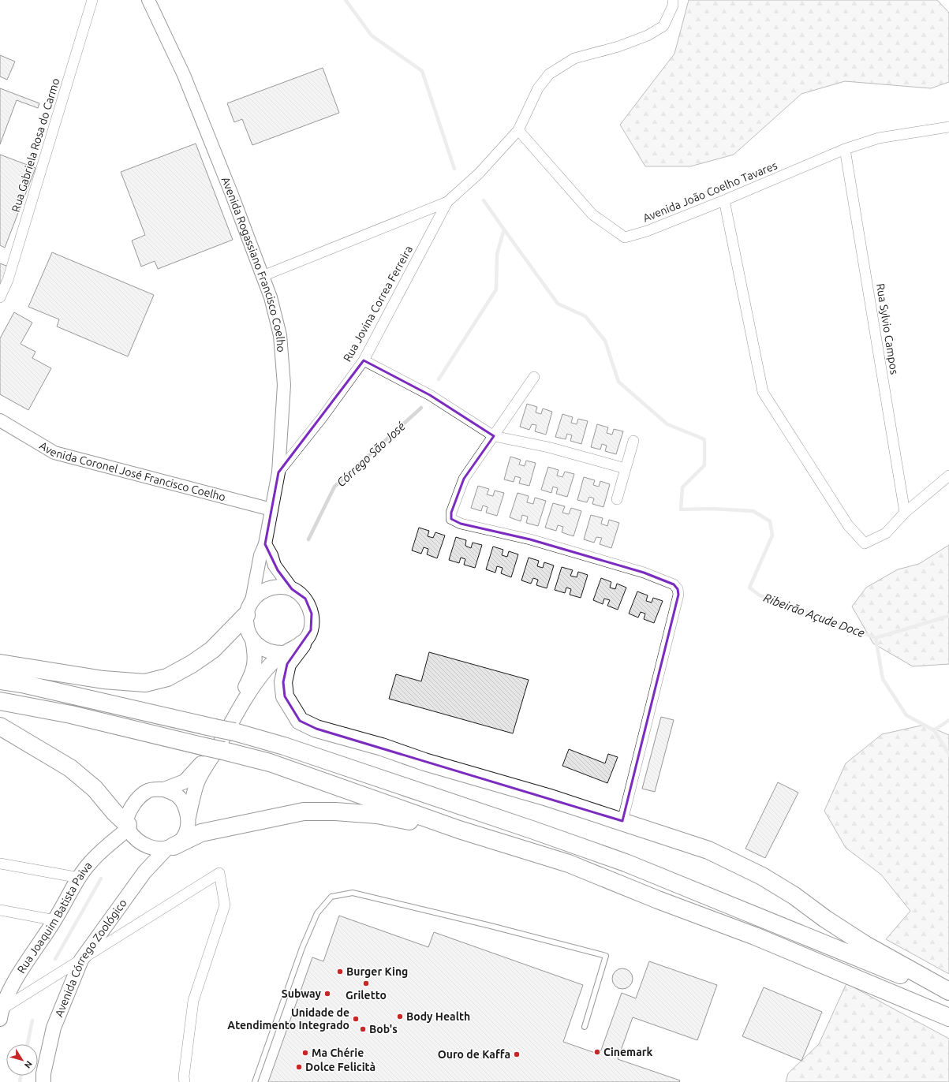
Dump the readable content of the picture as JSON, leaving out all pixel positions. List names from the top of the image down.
{
  "streets": {
    "main road": ["Rua Joaquim Batista Paiva", "Avenida Córrego Zoológico"],
    "street": [
      "Rua Gabriela Rosa do Carmo",
      "Avenida João Coelho Tavares",
      "Avenida Rogassiano Francisco Coelho",
      "Rua Jovina Correa Ferreira",
      "Rua Sylvio Campos",
      "Avenida Coronel José Francisco Coelho"
    ]
  },
  "crossings": [
    ["Avenida João Coelho Tavares", "Rua Jovina Correa Ferreira"],
    ["Avenida João Coelho Tavares", "Rua Sylvio Campos"],
    ["Avenida Rogassiano Francisco Coelho", "Rua Jovina Correa Ferreira"],
    ["Avenida Rogassiano Francisco Coelho", "Avenida Coronel José Francisco Coelho"],
    ["Rua Joaquim Batista Paiva", "Avenida Córrego Zoológico"]
  ],
  "water": ["Córrego São José", "Ribeirão Açude Doce"],
  "places": [
    "Burger King",
    "Griletto",
    "Subway",
    "Body Health",
    "Unidade de Atendimento Integrado",
    "Bob's",
    "Cinemark",
    "Ma Chérie",
    "Ouro de Kaffa",
    "Dolce Felicità"
  ],
  "north": "bottom right"
}
